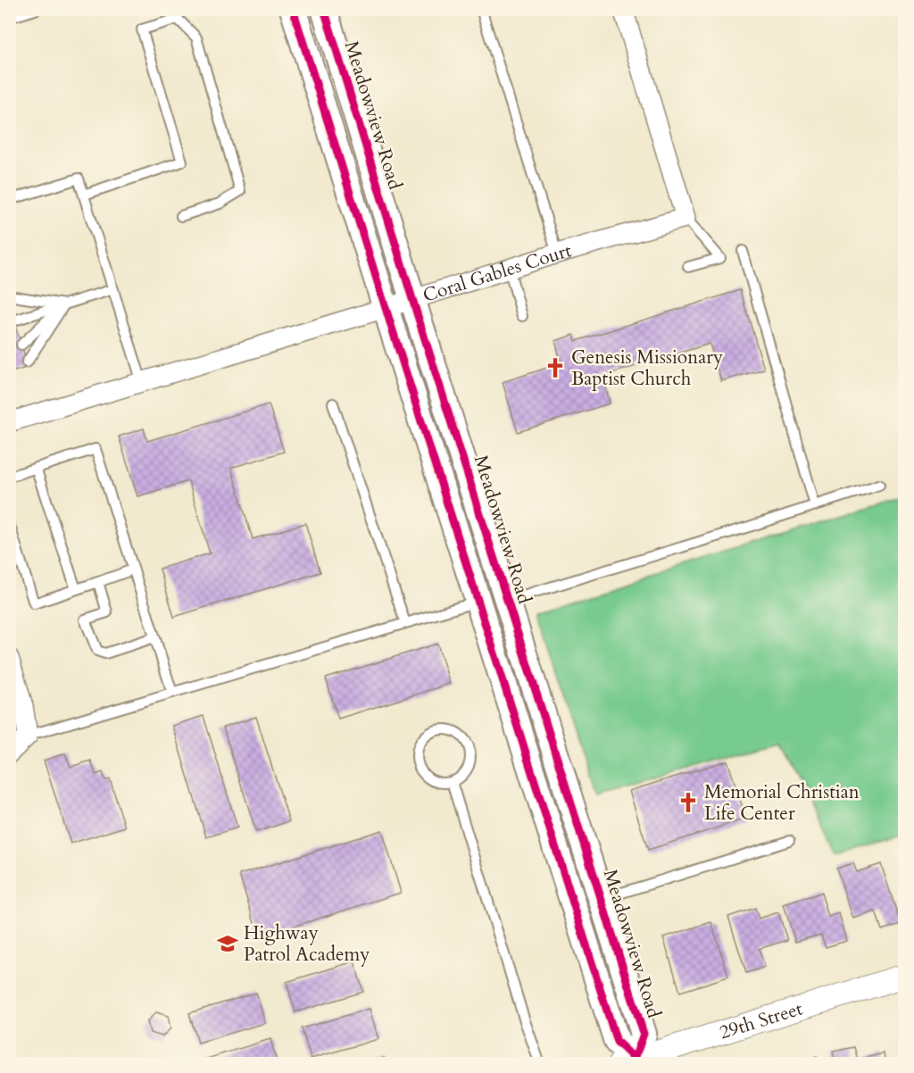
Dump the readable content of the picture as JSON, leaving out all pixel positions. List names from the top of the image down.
{
  "streets": {
    "main road": ["Meadowview Road"],
    "street": ["Coral Gables Court", "29th Street"]
  },
  "crossings": [
    ["Meadowview Road", "Coral Gables Court"],
    ["Meadowview Road", "29th Street"]
  ],
  "places": {
    "church": ["Genesis Missionary Baptist Church", "Memorial Christian Life Center"],
    "school or university": ["Highway Patrol Academy"]
  }
}
